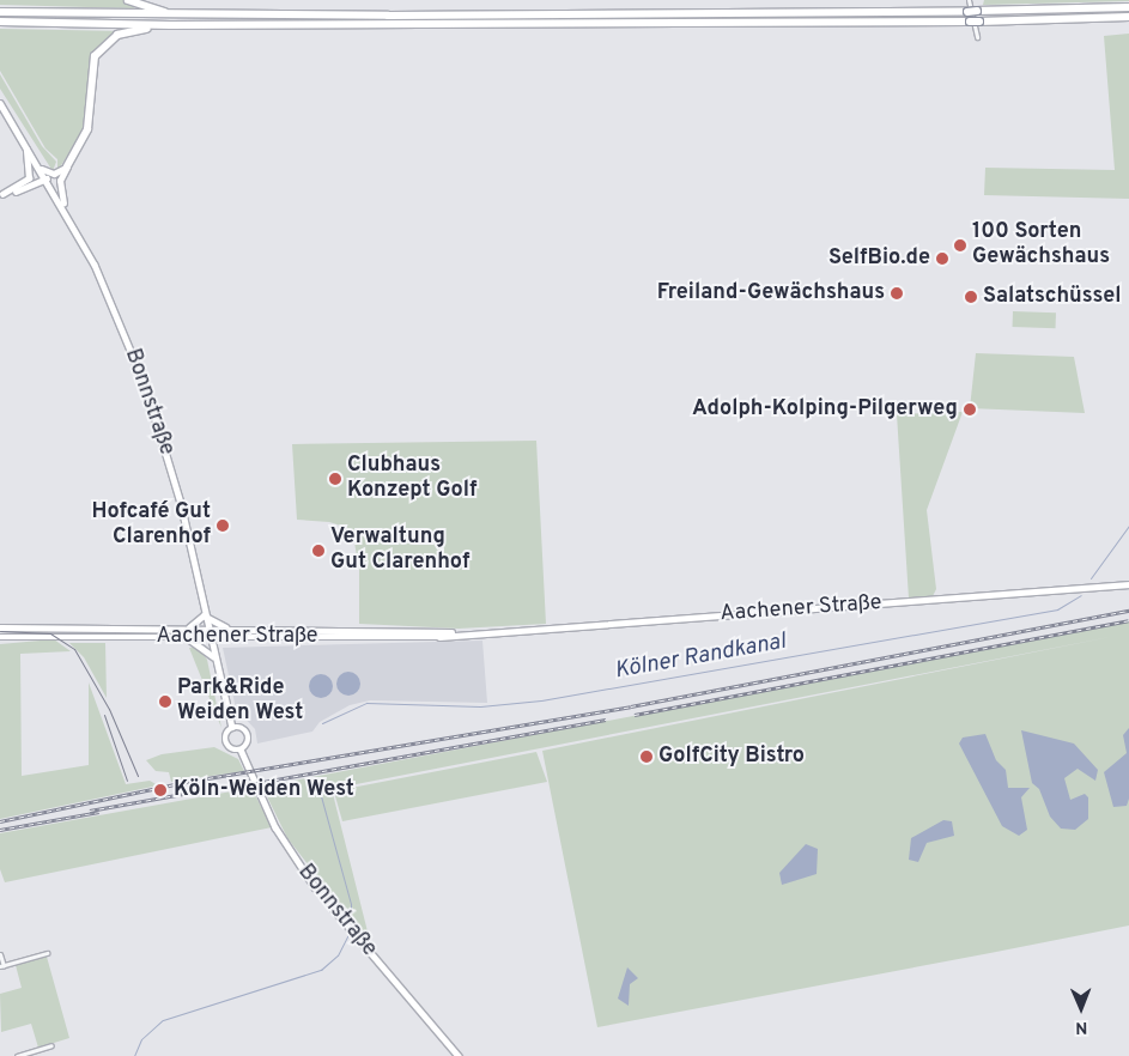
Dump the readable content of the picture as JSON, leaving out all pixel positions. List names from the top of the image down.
{
  "streets": {
    "main road": ["Bonnstraße", "Aachener Straße"]
  },
  "crossings": [
    ["Bonnstraße", "Aachener Straße"]
  ],
  "water": ["Kölner Randkanal"],
  "places": [
    "100 Sorten Gewächshaus",
    "SelfBio.de",
    "Freiland-Gewächshaus",
    "Salatschüssel",
    "Adolph-Kolping-Pilgerweg",
    "Clubhaus Konzept Golf",
    "Hofcafé Gut Clarenhof",
    "Verwaltung Gut Clarenhof",
    "Park&Ride Weiden West",
    "GolfCity Bistro",
    "Köln-Weiden West"
  ],
  "north": "bottom"
}
